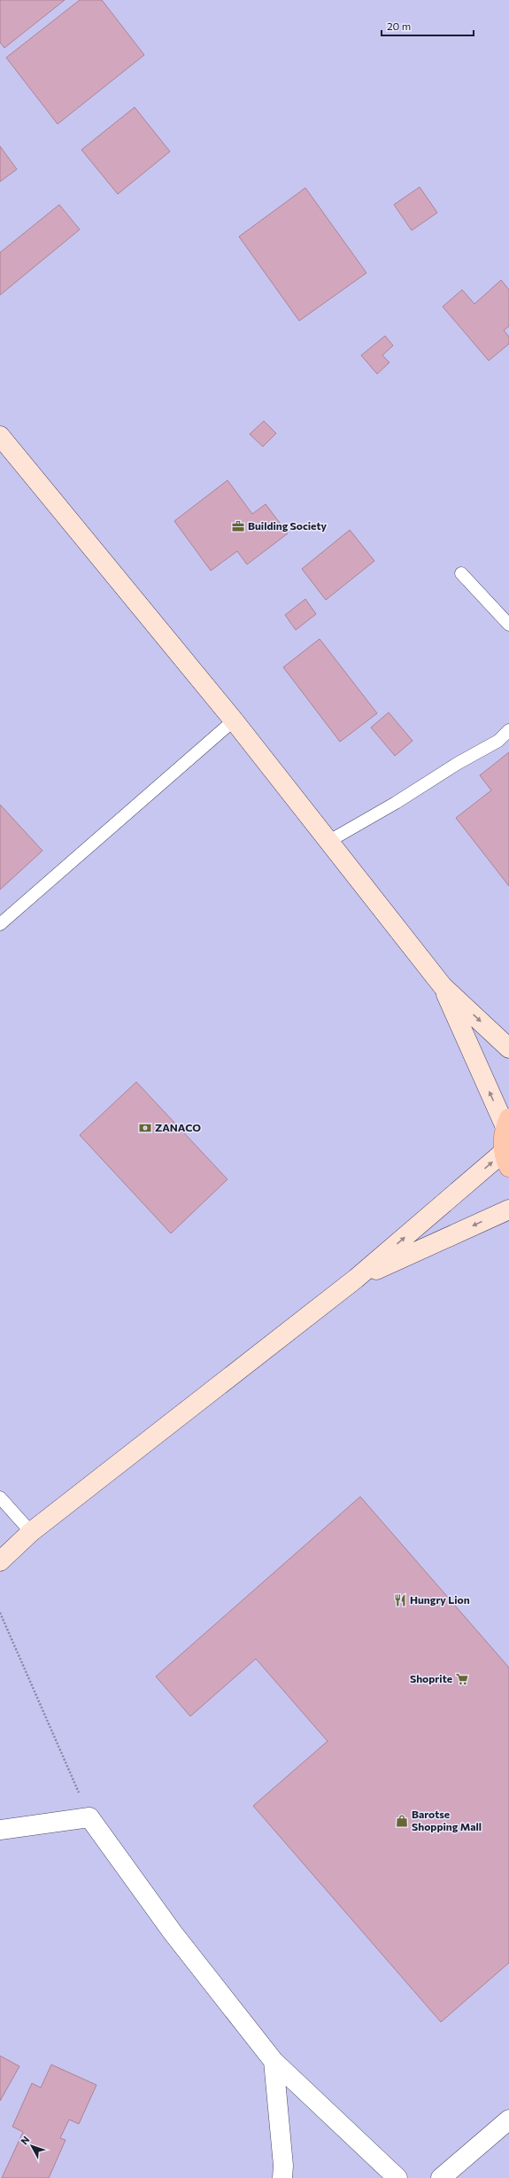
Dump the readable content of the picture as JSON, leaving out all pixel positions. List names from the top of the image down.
{
  "places": {
    "office": ["Building Society"],
    "bank": ["ZANACO"],
    "restaurant": ["Hungry Lion"],
    "supermarket": ["Shoprite"],
    "shop": ["Barotse Shopping Mall"]
  },
  "scale_bar": "20 m",
  "north": "top left"
}
